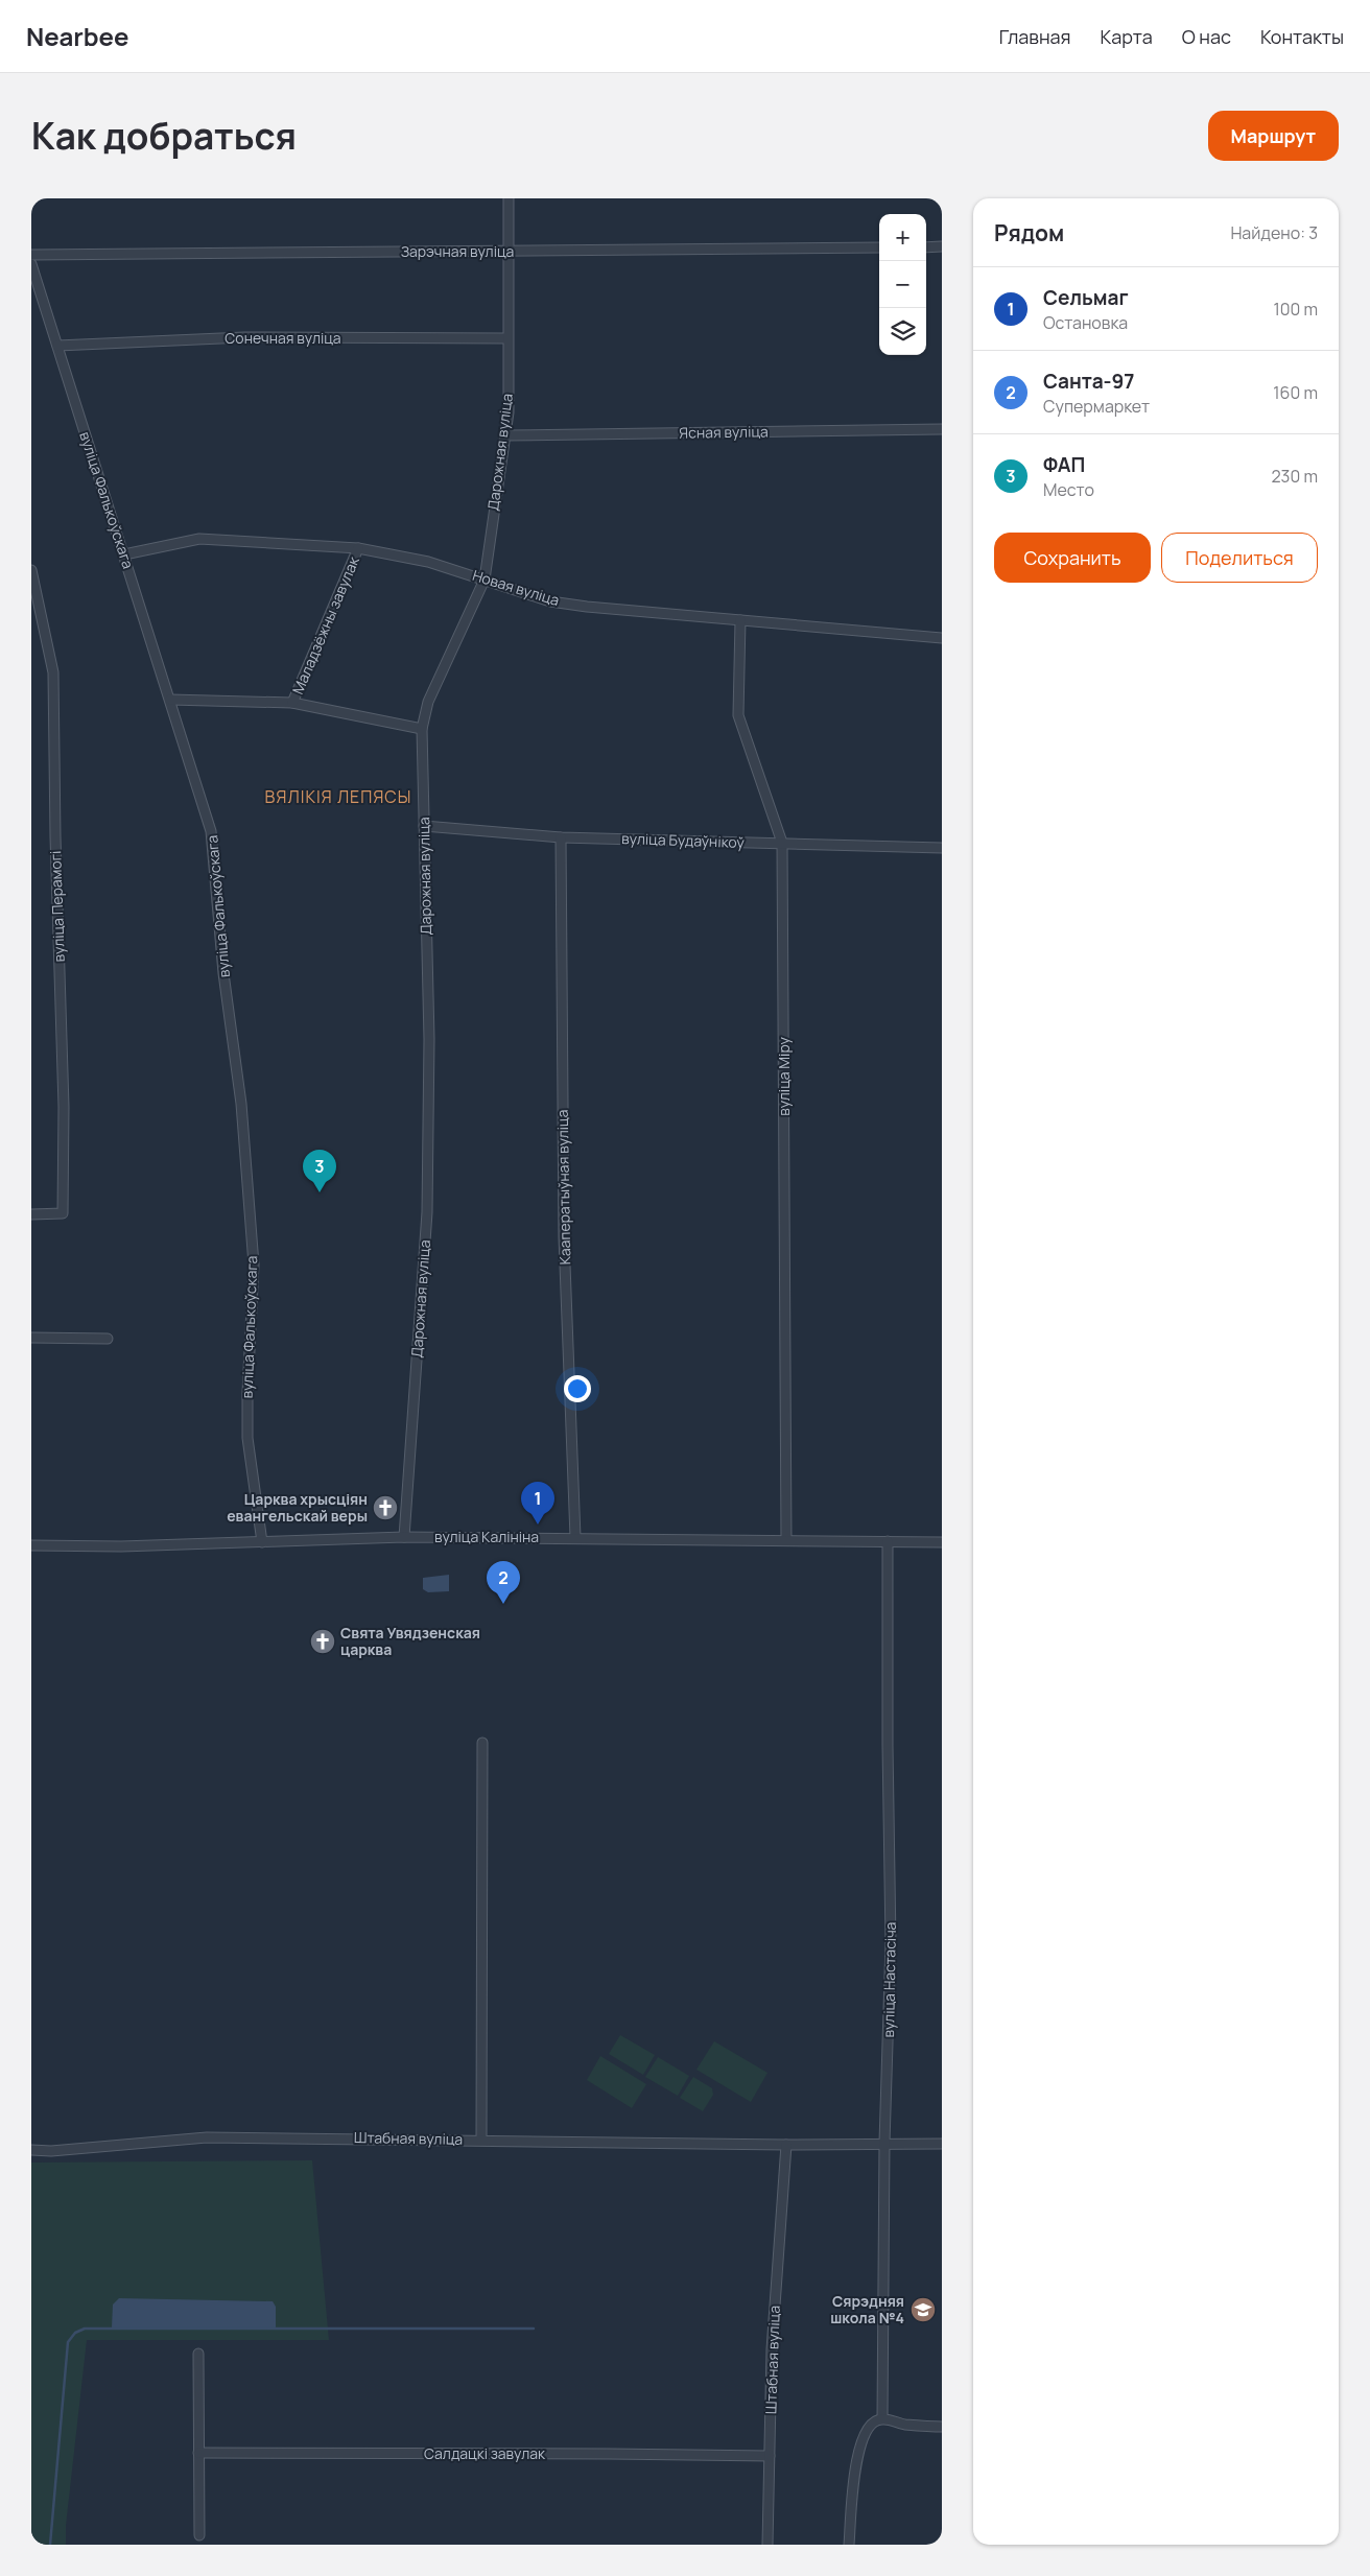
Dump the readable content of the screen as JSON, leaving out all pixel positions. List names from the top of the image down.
{
  "streets": {
    "street": [
      "Зарэчная вуліца",
      "Сонечная вуліца",
      "Ясная вуліца",
      "Дарожная вуліца",
      "вуліца Фалькоўскага",
      "Новая вуліца",
      "Маладзёжны завулак",
      "вуліца Будаўнікоў",
      "вуліца Перамогі",
      "вуліца Міру",
      "Кааператыўная вуліца",
      "вуліца Калініна",
      "вуліца Настасіча",
      "Штабная вуліца",
      "Салдацкі завулак"
    ]
  },
  "crossings": [
    ["Зарэчная вуліца", "Дарожная вуліца"],
    ["Сонечная вуліца", "Дарожная вуліца"],
    ["Сонечная вуліца", "вуліца Фалькоўскага"],
    ["Ясная вуліца", "Дарожная вуліца"],
    ["Дарожная вуліца", "Новая вуліца"],
    ["Дарожная вуліца", "вуліца Будаўнікоў"],
    ["Дарожная вуліца", "вуліца Калініна"],
    ["вуліца Фалькоўскага", "Новая вуліца"],
    ["вуліца Фалькоўскага", "вуліца Калініна"],
    ["Новая вуліца", "Маладзёжны завулак"],
    ["Новая вуліца", "вуліца Міру"],
    ["вуліца Будаўнікоў", "вуліца Міру"],
    ["вуліца Будаўнікоў", "Кааператыўная вуліца"],
    ["вуліца Міру", "вуліца Калініна"],
    ["Кааператыўная вуліца", "вуліца Калініна"],
    ["вуліца Калініна", "вуліца Настасіча"],
    ["вуліца Настасіча", "Штабная вуліца"],
    ["Штабная вуліца", "Салдацкі завулак"]
  ],
  "districts": ["ВЯЛІКІЯ ЛЕПЯСЫ"],
  "places": {
    "church": ["Царква хрысціян евангельскай веры", "Свята Увядзенская царква"],
    "school or university": ["Сярэдняя школа №4"]
  },
  "page": {
    "header": "Nearbee",
    "nav": [
      "Главная",
      "Карта",
      "О нас",
      "Контакты"
    ],
    "title": "Как добраться",
    "buttons": [
      "Маршрут",
      ["Сохранить", "Поделиться"]
    ],
    "heading": ["Рядом", "Найдено: 3"],
    "map_buttons": ["+", "−"],
    "list": [
      {
        "mark": "1",
        "name": "Сельмаг",
        "note": "Остановка",
        "value": "100 m"
      },
      {
        "mark": "2",
        "name": "Санта-97",
        "note": "Супермаркет",
        "value": "160 m"
      },
      {
        "mark": "3",
        "name": "ФАП",
        "note": "Место",
        "value": "230 m"
      }
    ],
    "pins": ["3", "1", "2"]
  }
}
